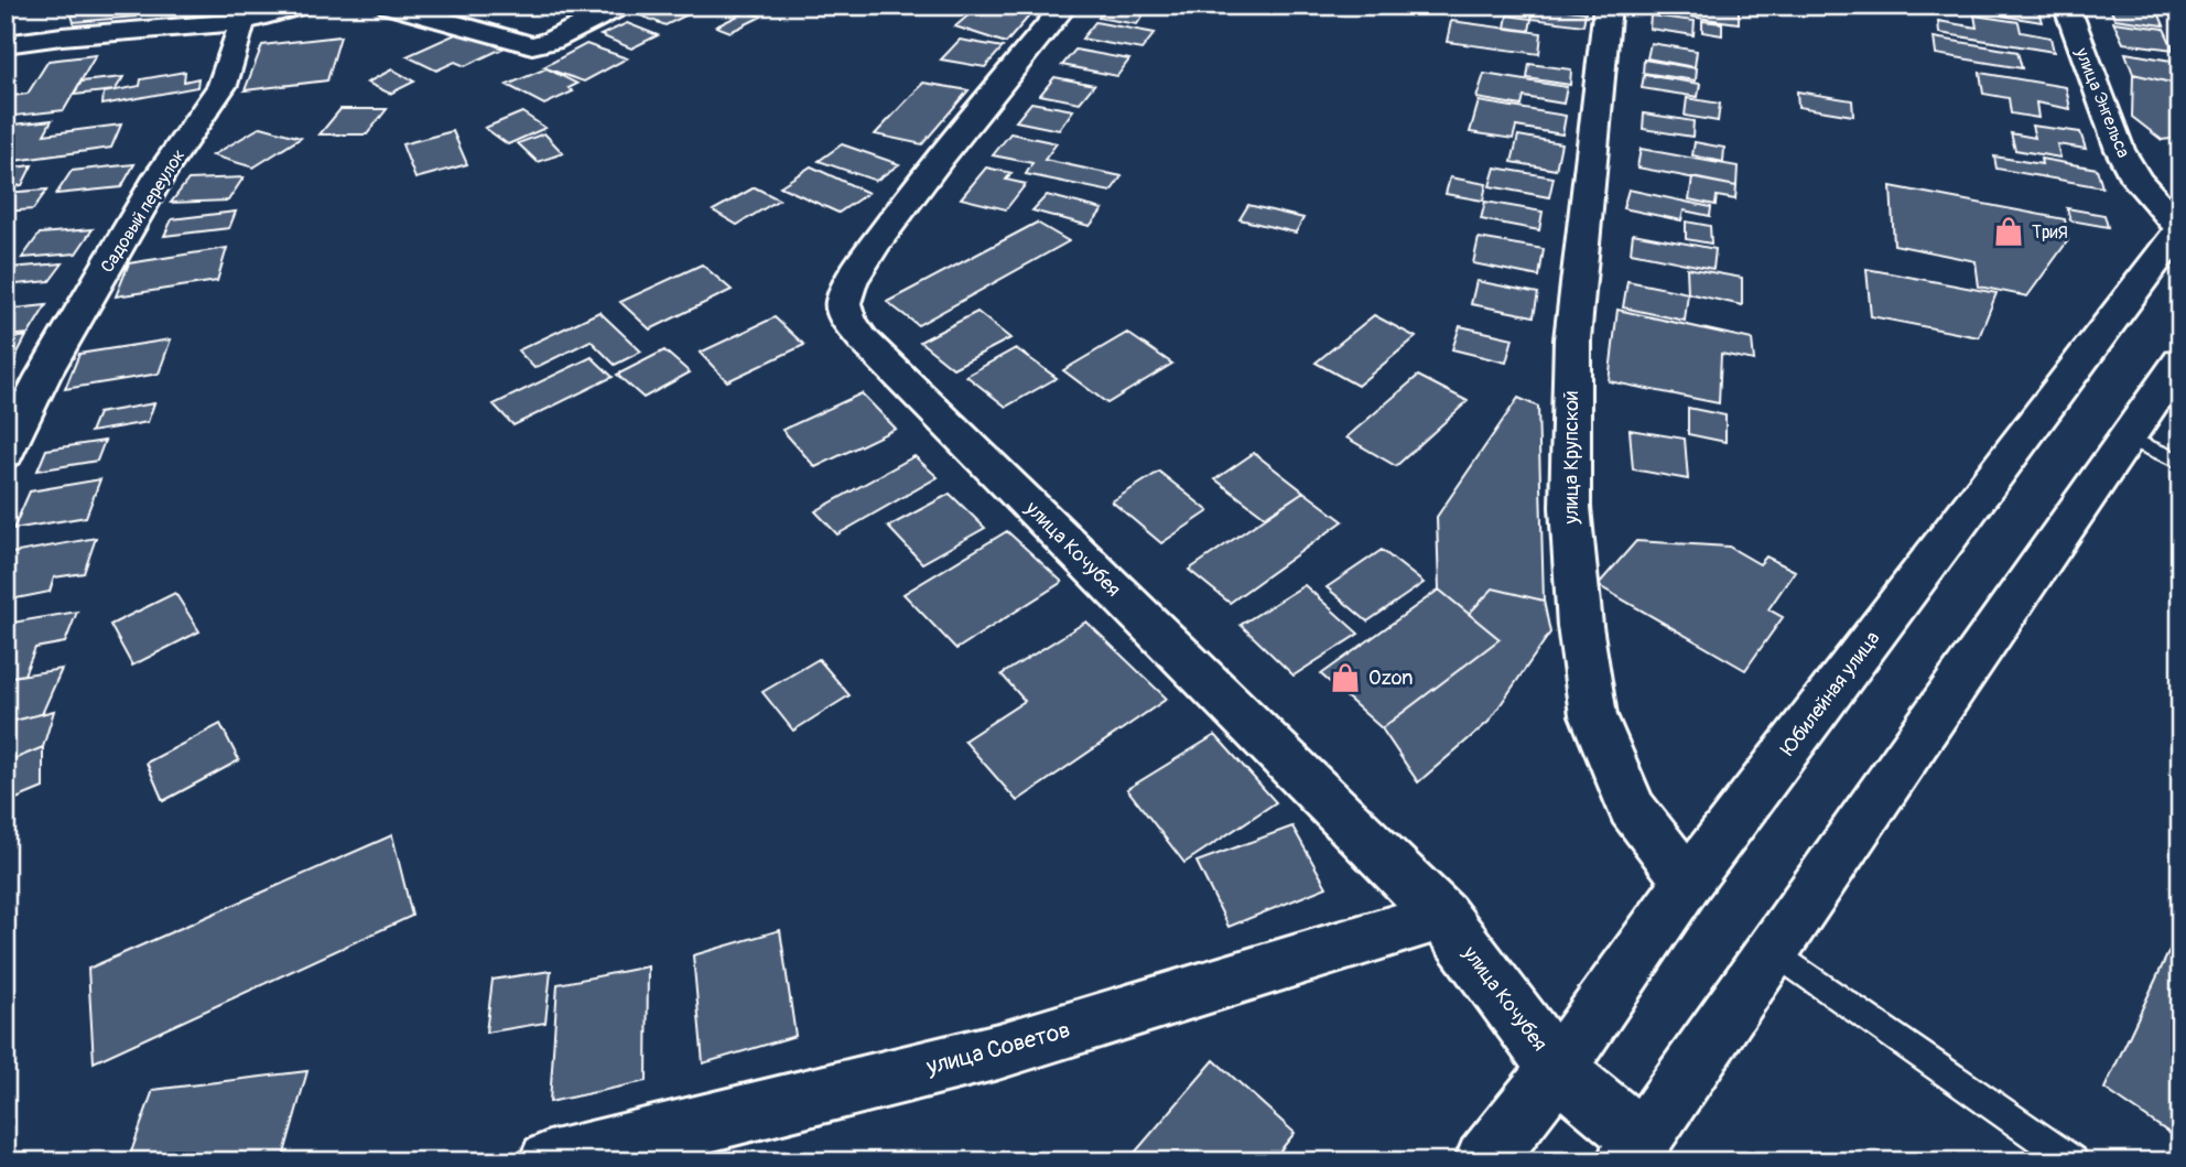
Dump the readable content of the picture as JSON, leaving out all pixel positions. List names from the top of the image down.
{
  "streets": {
    "street": [
      "улица Энгельса",
      "Садовый переулок",
      "улица Крупской",
      "улица Кочубея",
      "Юбилейная улица",
      "улица Советов"
    ]
  },
  "crossings": [
    ["улица Энгельса", "Юбилейная улица"],
    ["улица Крупской", "Юбилейная улица"],
    ["улица Кочубея", "Юбилейная улица"],
    ["улица Кочубея", "улица Советов"]
  ],
  "places": {
    "shop": ["ТриЯ", "Ozon"]
  }
}
